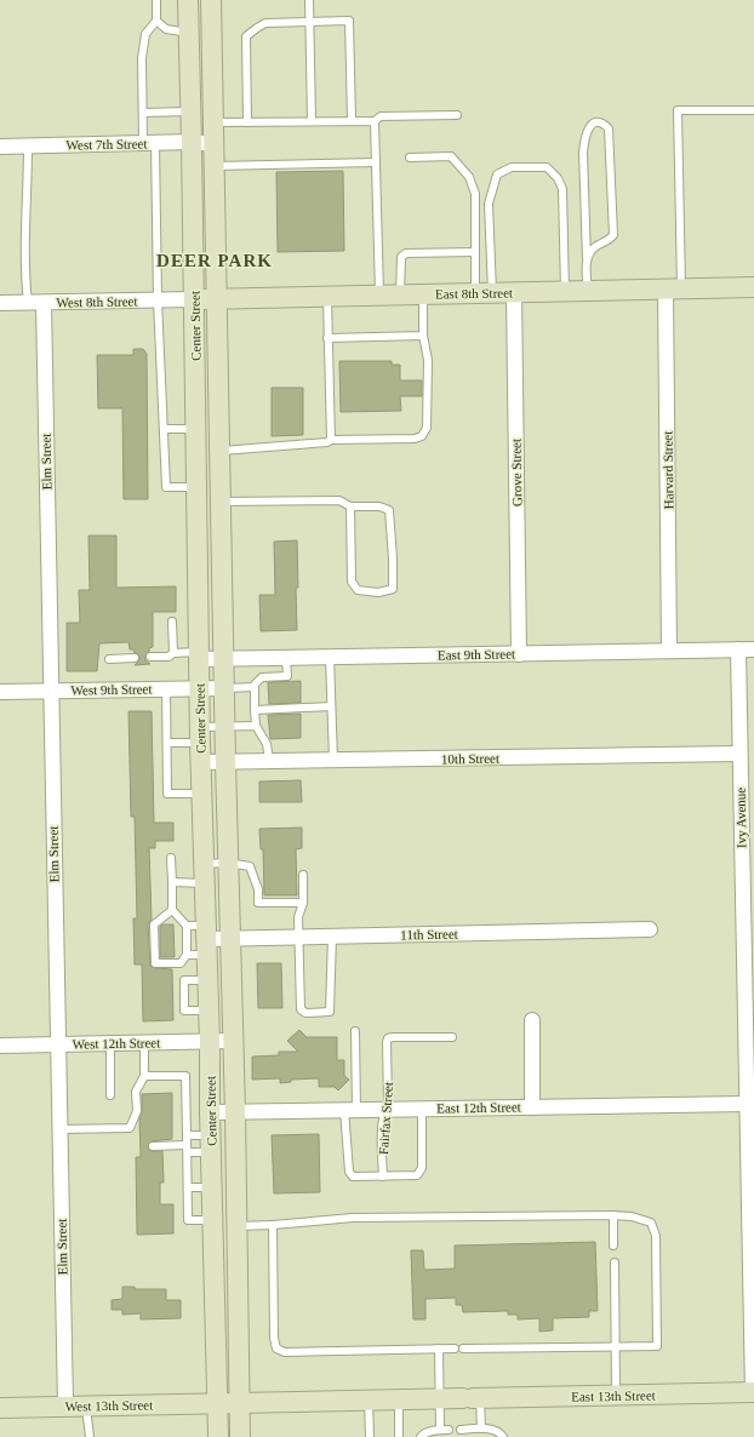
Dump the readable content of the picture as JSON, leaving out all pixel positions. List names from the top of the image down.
{
  "streets": {
    "main road": [
      "East 8th Street",
      "Center Street",
      "East 13th Street",
      "West 13th Street"
    ],
    "street": [
      "West 7th Street",
      "West 8th Street",
      "Elm Street",
      "Harvard Street",
      "Grove Street",
      "East 9th Street",
      "West 9th Street",
      "10th Street",
      "Ivy Avenue",
      "11th Street",
      "West 12th Street",
      "East 12th Street"
    ],
    "lane": ["Fairfax Street"]
  },
  "crossings": [
    ["West 7th Street", "Center Street"],
    ["East 8th Street", "West 8th Street"],
    ["East 8th Street", "Center Street"],
    ["East 8th Street", "Harvard Street"],
    ["East 8th Street", "Grove Street"],
    ["West 8th Street", "Center Street"],
    ["West 8th Street", "Elm Street"],
    ["Center Street", "East 9th Street"],
    ["Center Street", "West 9th Street"],
    ["Center Street", "10th Street"],
    ["Center Street", "11th Street"],
    ["Center Street", "West 12th Street"],
    ["Center Street", "East 12th Street"],
    ["Center Street", "East 13th Street"],
    ["Center Street", "West 13th Street"],
    ["Elm Street", "West 9th Street"],
    ["Elm Street", "West 12th Street"],
    ["Elm Street", "West 13th Street"],
    ["Harvard Street", "East 9th Street"],
    ["Grove Street", "East 9th Street"],
    ["East 9th Street", "Ivy Avenue"],
    ["10th Street", "Ivy Avenue"],
    ["Ivy Avenue", "East 12th Street"],
    ["Ivy Avenue", "East 13th Street"],
    ["East 12th Street", "Fairfax Street"],
    ["East 13th Street", "West 13th Street"]
  ],
  "districts": ["DEER PARK"]
}
